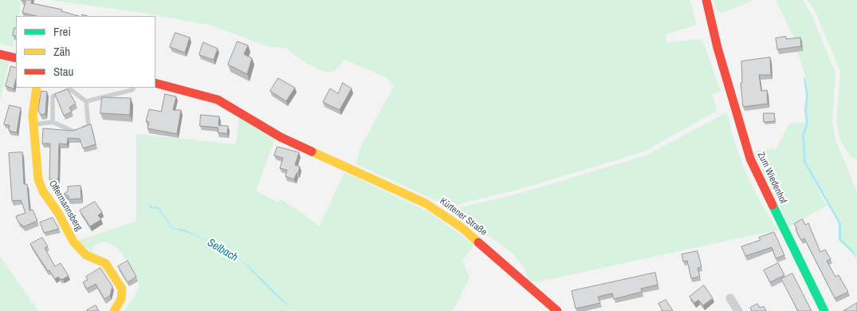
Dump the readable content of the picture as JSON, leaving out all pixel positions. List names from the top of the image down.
{
  "streets": {
    "street": ["Zum Wiedenhof", "Offermannsberg", "Kürtener Straße"]
  },
  "water": ["Selbach"],
  "legend": ["Frei", "Zäh", "Stau"]
}
